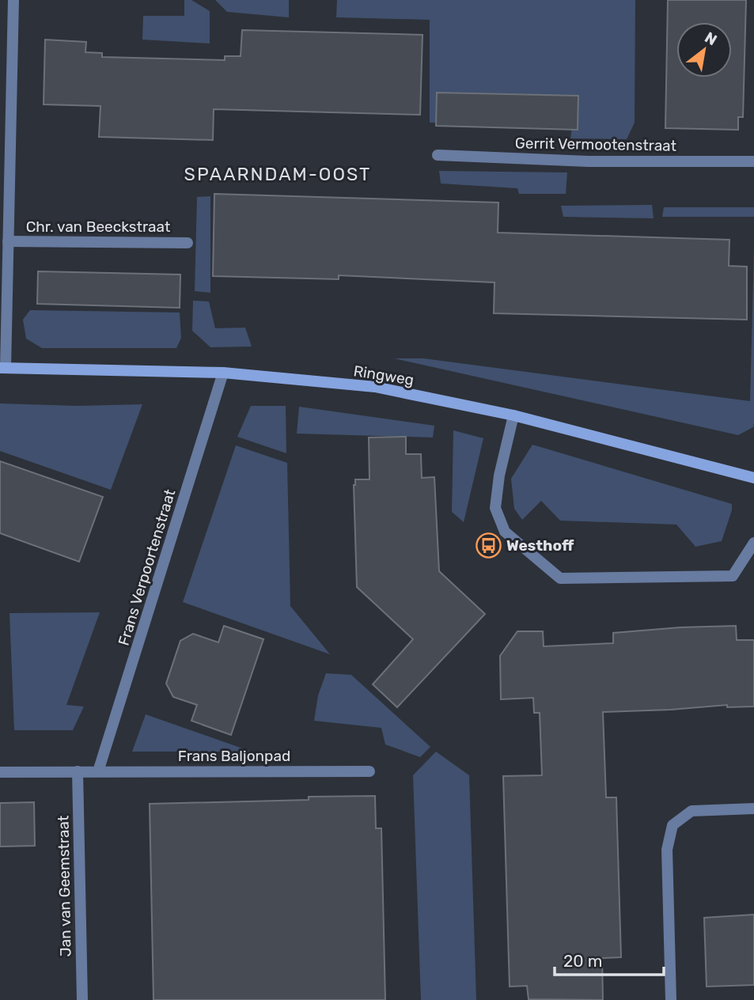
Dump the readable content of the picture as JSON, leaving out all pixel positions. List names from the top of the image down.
{
  "streets": {
    "street": [
      "Gerrit Vermootenstraat",
      "Chr. van Beeckstraat",
      "Ringweg",
      "Frans Verpoortenstraat",
      "Frans Baljonpad",
      "Jan van Geemstraat"
    ]
  },
  "crossings": [
    ["Chr. van Beeckstraat", "Ringweg"],
    ["Ringweg", "Frans Verpoortenstraat"],
    ["Frans Verpoortenstraat", "Frans Baljonpad"],
    ["Frans Baljonpad", "Jan van Geemstraat"]
  ],
  "districts": ["SPAARNDAM-OOST"],
  "places": {
    "bus stop": ["Westhoff"]
  },
  "scale_bar": "20 m",
  "north": "top right"
}
